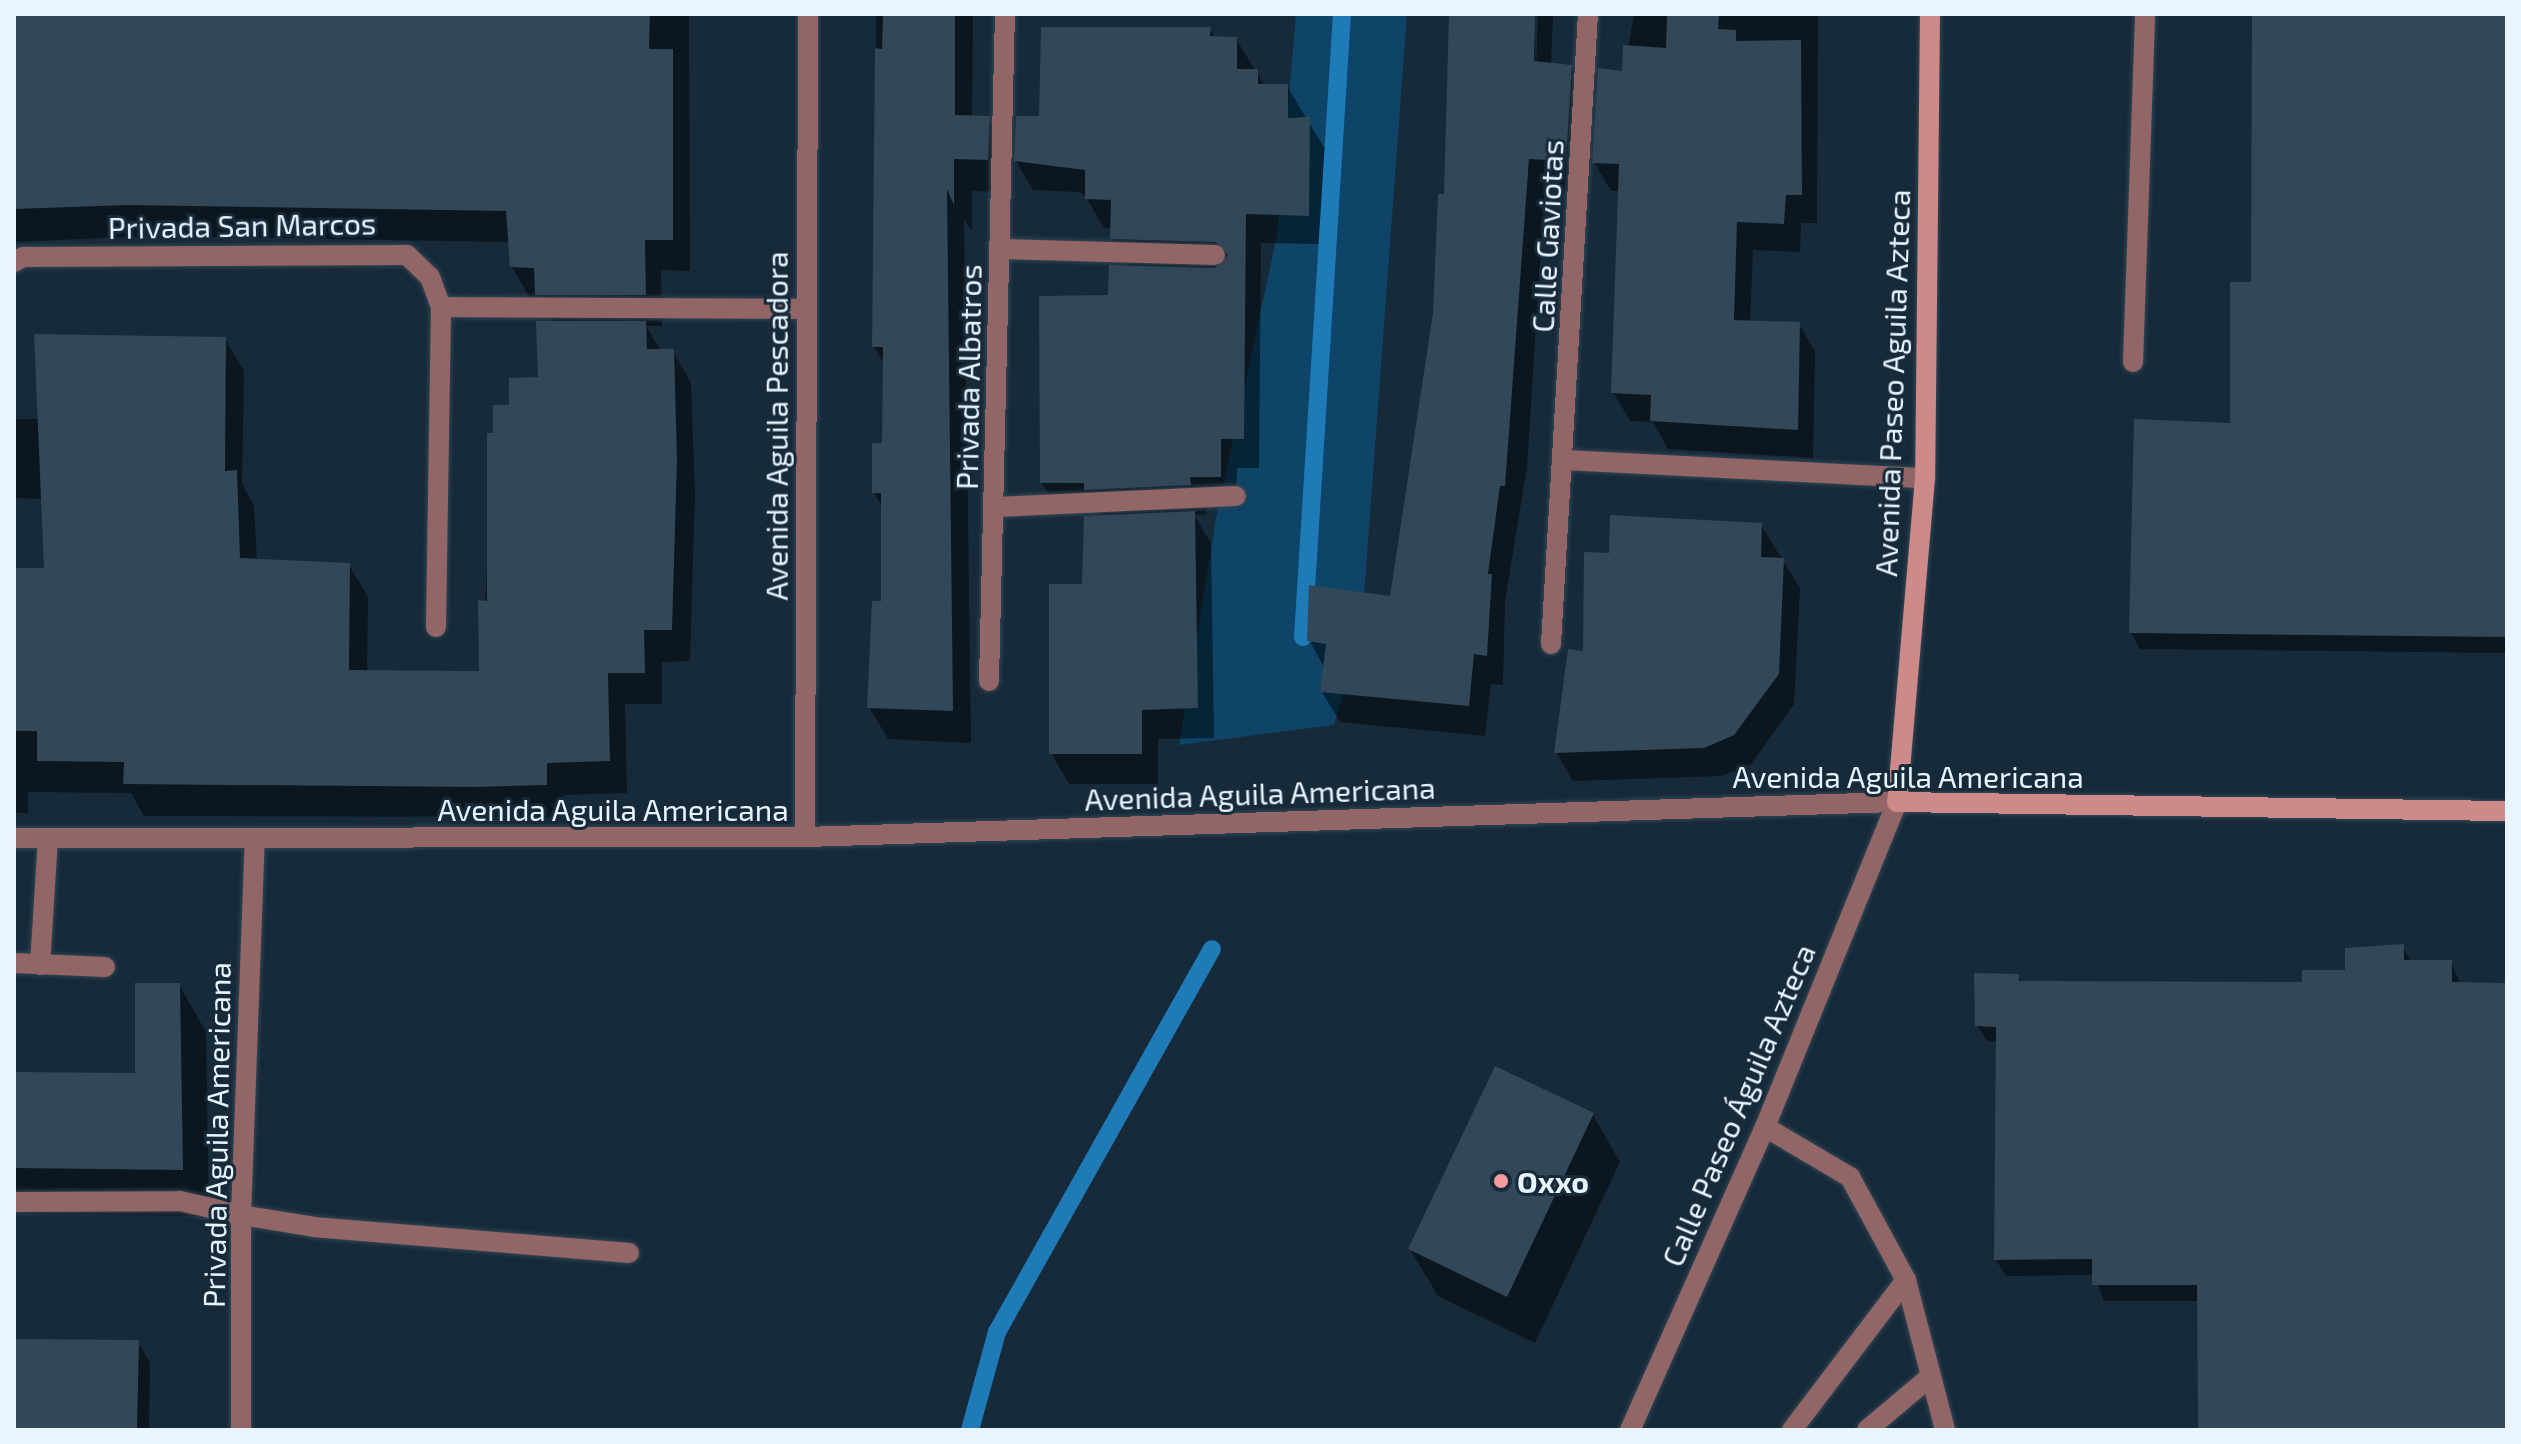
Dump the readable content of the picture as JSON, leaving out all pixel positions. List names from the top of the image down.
{
  "streets": {
    "main road": ["Avenida Paseo Aguila Azteca", "Avenida Aguila Americana"],
    "street": [
      "Privada San Marcos",
      "Calle Gaviotas",
      "Privada Albatros",
      "Avenida Aguila Pescadora",
      "Calle Paseo Águila Azteca",
      "Privada Aguila Americana"
    ]
  },
  "crossings": [
    ["Avenida Paseo Aguila Azteca", "Avenida Aguila Americana"],
    ["Avenida Paseo Aguila Azteca", "Calle Paseo Águila Azteca"],
    ["Avenida Aguila Pescadora", "Avenida Aguila Americana"],
    ["Avenida Aguila Americana", "Calle Paseo Águila Azteca"],
    ["Avenida Aguila Americana", "Privada Aguila Americana"]
  ],
  "places": ["Oxxo"]
}
